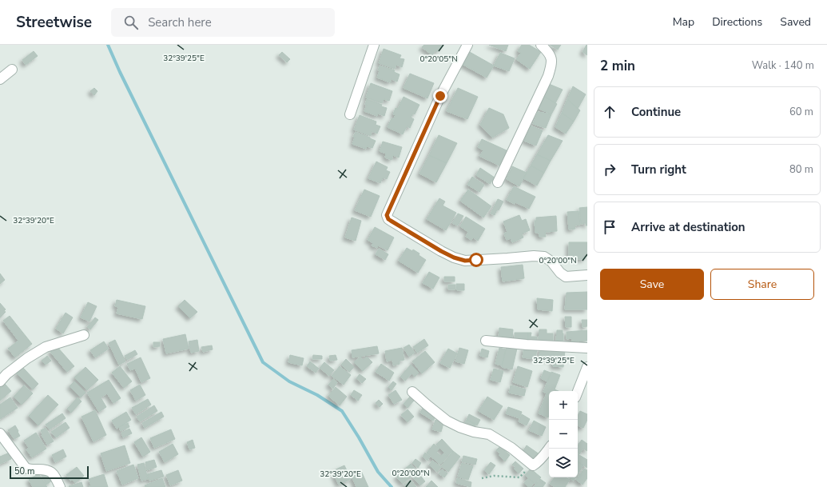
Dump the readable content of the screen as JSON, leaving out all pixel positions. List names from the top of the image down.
{
  "scale_bar": "50 m",
  "page": {
    "header": "Streetwise",
    "search": "Search here",
    "nav": ["Map", "Directions", "Saved"],
    "heading": ["2 min", "Walk · 140 m"],
    "list": [
      ["Continue", "60 m"],
      ["Turn right", "80 m"],
      "Arrive at destination"
    ],
    "buttons": ["Save", "Share"],
    "map_buttons": ["+", "−"],
    "scale": "50 m"
  },
  "coordinates": [
    "32°39'25\"E",
    "0°20'05\"N",
    "32°39'20\"E",
    "0°20'00\"N"
  ]
}
